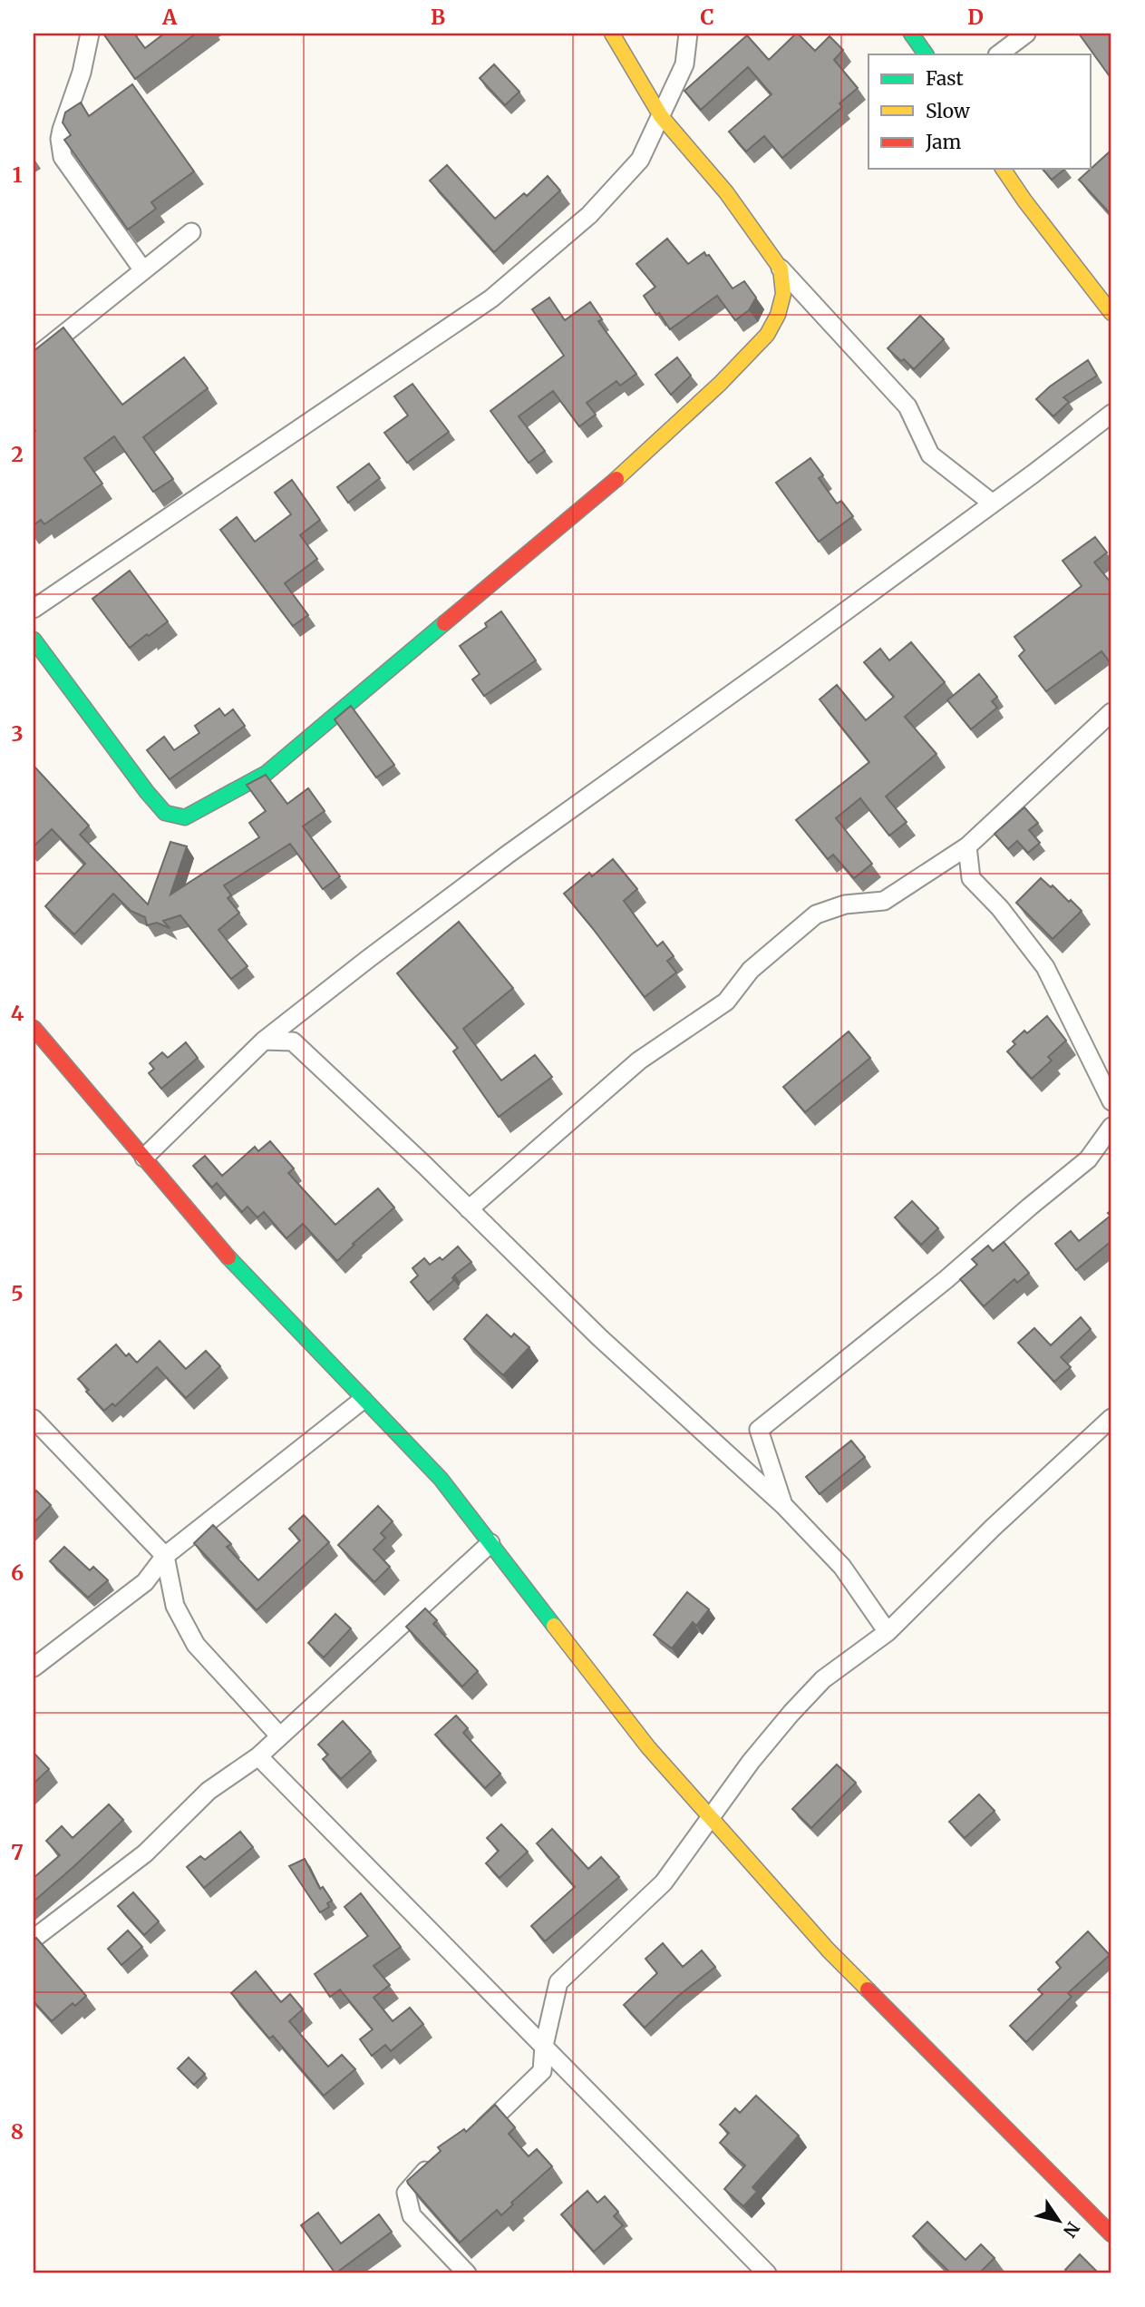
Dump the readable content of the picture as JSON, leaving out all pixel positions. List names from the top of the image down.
{
  "legend": ["Fast", "Slow", "Jam"],
  "north": "bottom right",
  "grid": {
    "columns": [
      "A",
      "B",
      "C",
      "D"
    ],
    "rows": [
      "1",
      "2",
      "3",
      "4",
      "5",
      "6",
      "7",
      "8"
    ]
  }
}
